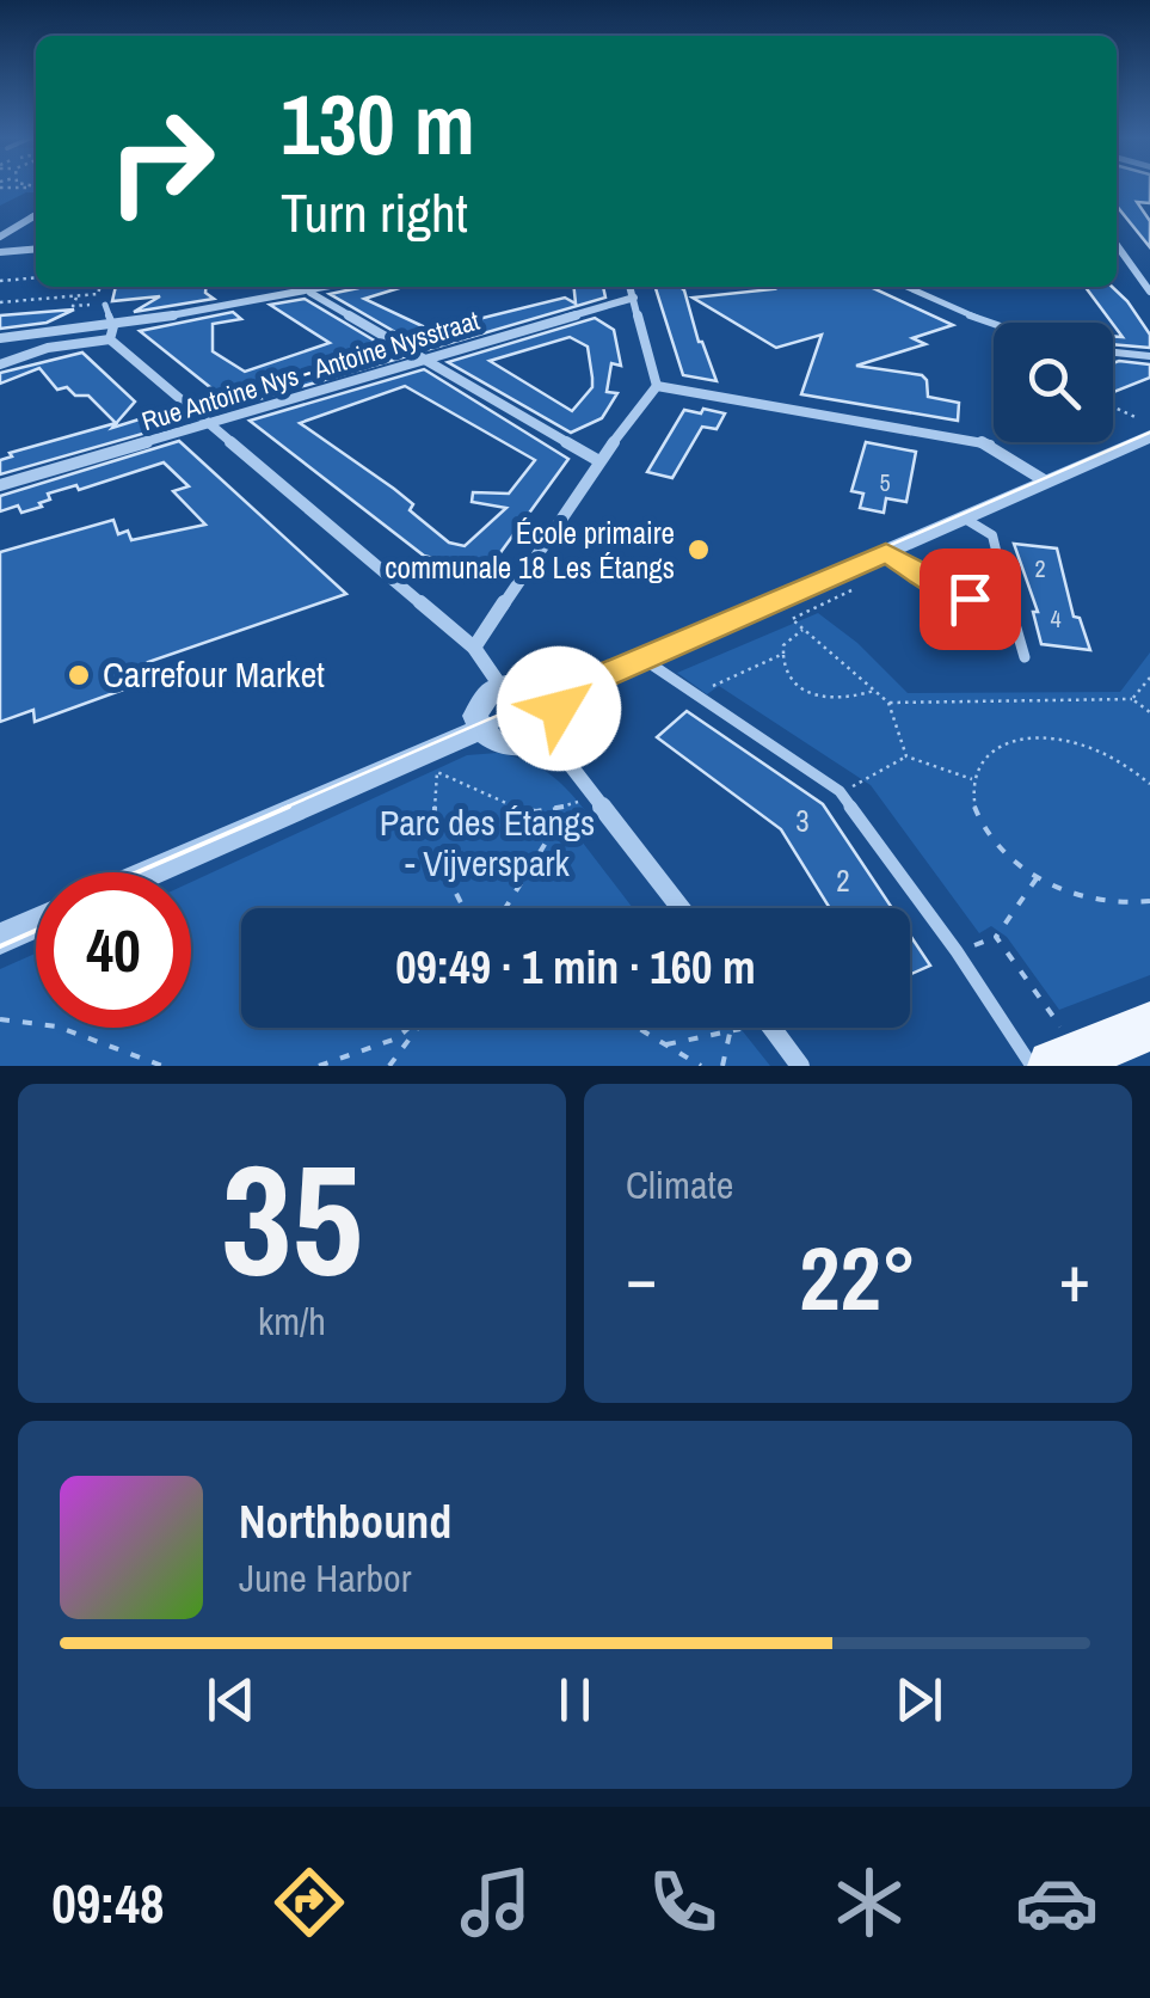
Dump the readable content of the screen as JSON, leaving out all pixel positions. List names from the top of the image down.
{
  "streets": {
    "street": ["Rue Antoine Nys - Antoine Nysstraat"]
  },
  "parks": ["Parc des Étangs - Vijverspark"],
  "places": ["École primaire communale 18 Les Étangs", "Carrefour Market"],
  "house_numbers": [
    "5",
    "2",
    "4",
    "3",
    "2"
  ],
  "page": {
    "turn": ["130 m", "Turn right"],
    "limit": "40",
    "trip": "09:49 · 1 min · 160 m",
    "tile": [
      ["35", "km/h"],
      "Climate"
    ],
    "heat": ["−", "22°", "+"],
    "song": ["Northbound", "June Harbor"],
    "tabs": "09:48"
  }
}
